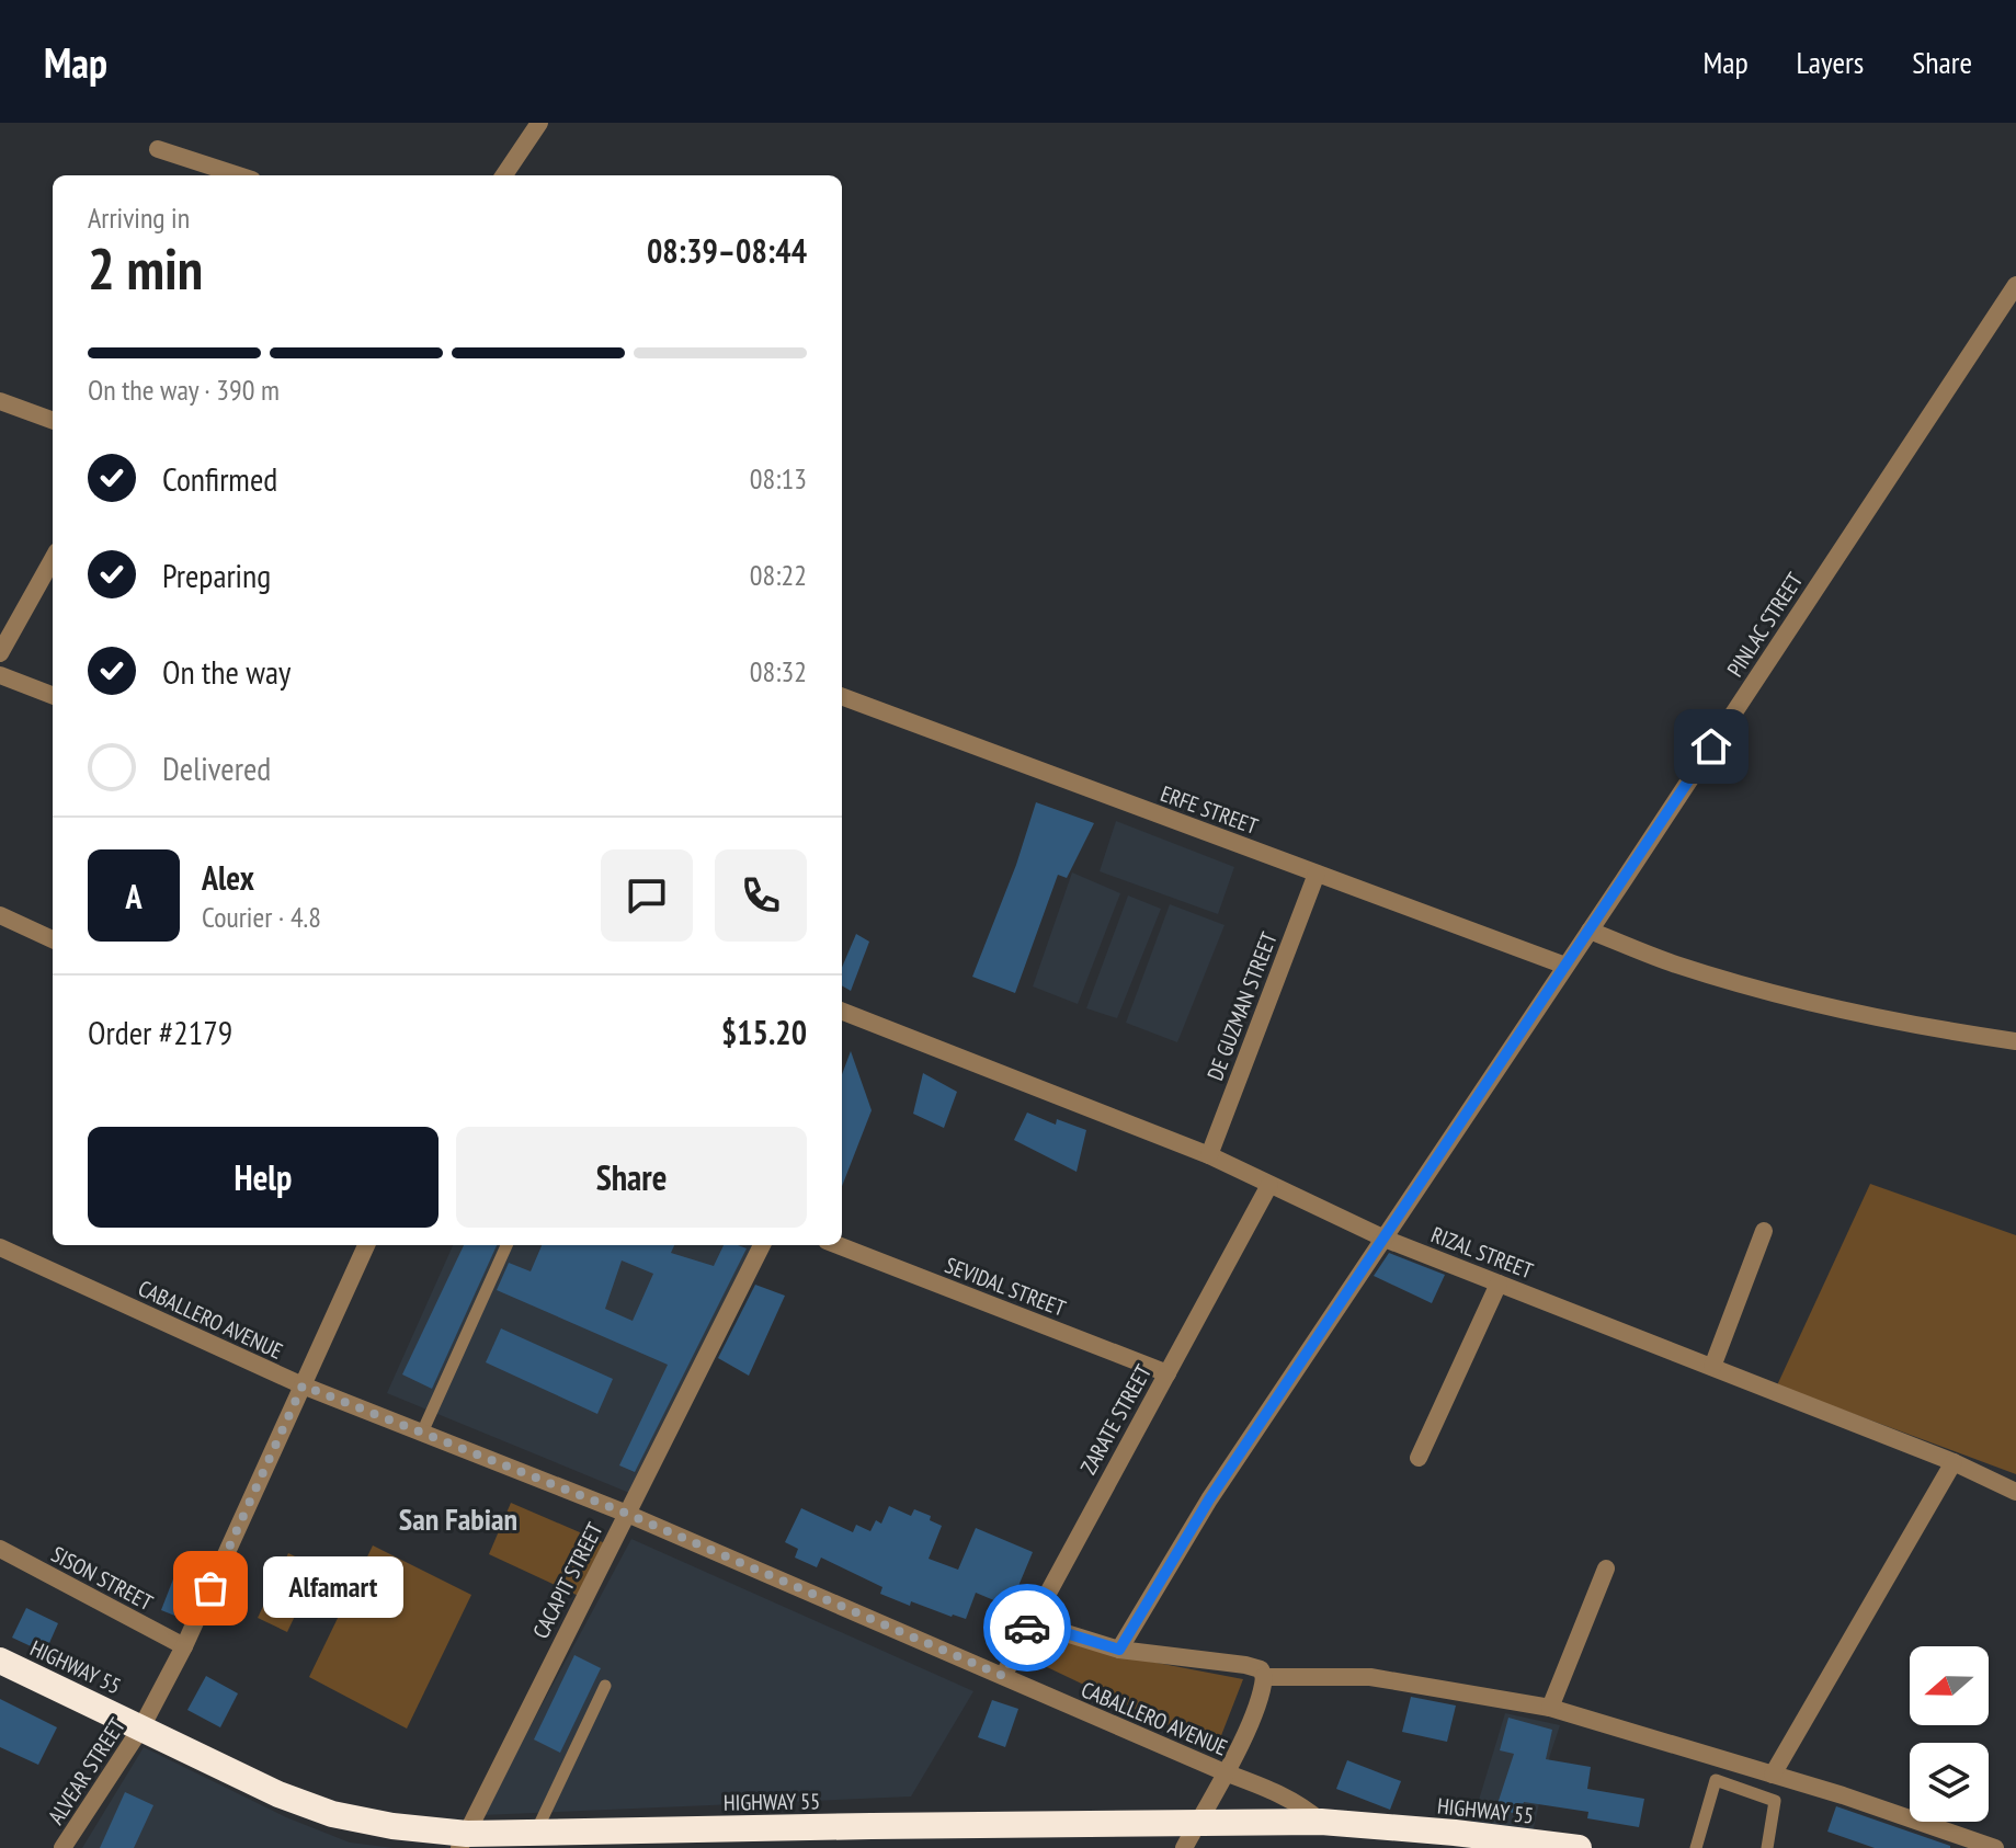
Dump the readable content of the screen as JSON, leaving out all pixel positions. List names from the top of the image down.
{
  "streets": {
    "highway": ["HIGHWAY 55"],
    "street": [
      "PINLAC STREET",
      "ERFE STREET",
      "DE GUZMAN STREET",
      "RIZAL STREET",
      "SEVIDAL STREET",
      "CABALLERO AVENUE",
      "ZARATE STREET",
      "SISON STREET",
      "CACAPIT STREET",
      "ALVEAR STREET"
    ]
  },
  "crossings": [
    ["PINLAC STREET", "ERFE STREET"],
    ["PINLAC STREET", "RIZAL STREET"],
    ["ERFE STREET", "DE GUZMAN STREET"],
    ["DE GUZMAN STREET", "RIZAL STREET"],
    ["RIZAL STREET", "ZARATE STREET"],
    ["SEVIDAL STREET", "ZARATE STREET"],
    ["CABALLERO AVENUE", "ZARATE STREET"],
    ["CABALLERO AVENUE", "CACAPIT STREET"],
    ["CABALLERO AVENUE", "HIGHWAY 55"],
    ["CABALLERO AVENUE", "ALVEAR STREET"],
    ["SISON STREET", "ALVEAR STREET"],
    ["CACAPIT STREET", "HIGHWAY 55"],
    ["HIGHWAY 55", "ALVEAR STREET"]
  ],
  "districts": ["San Fabian"],
  "places": ["Alfamart"],
  "north": "left",
  "page": {
    "header": "Map",
    "nav": ["Map", "Layers", "Share"],
    "heading": ["2 min", "Arriving in", "08:39–08:44"],
    "panel": [
      "Alex",
      "Courier · 4.8",
      "Order #2179",
      "$15.20"
    ],
    "bar": "On the way · 390 m",
    "list": [
      ["Confirmed", "08:13"],
      ["Preparing", "08:22"],
      ["On the way", "08:32"],
      "Delivered"
    ],
    "round": "A",
    "buttons": ["Help", "Share"],
    "bubble": "Alfamart"
  }
}
